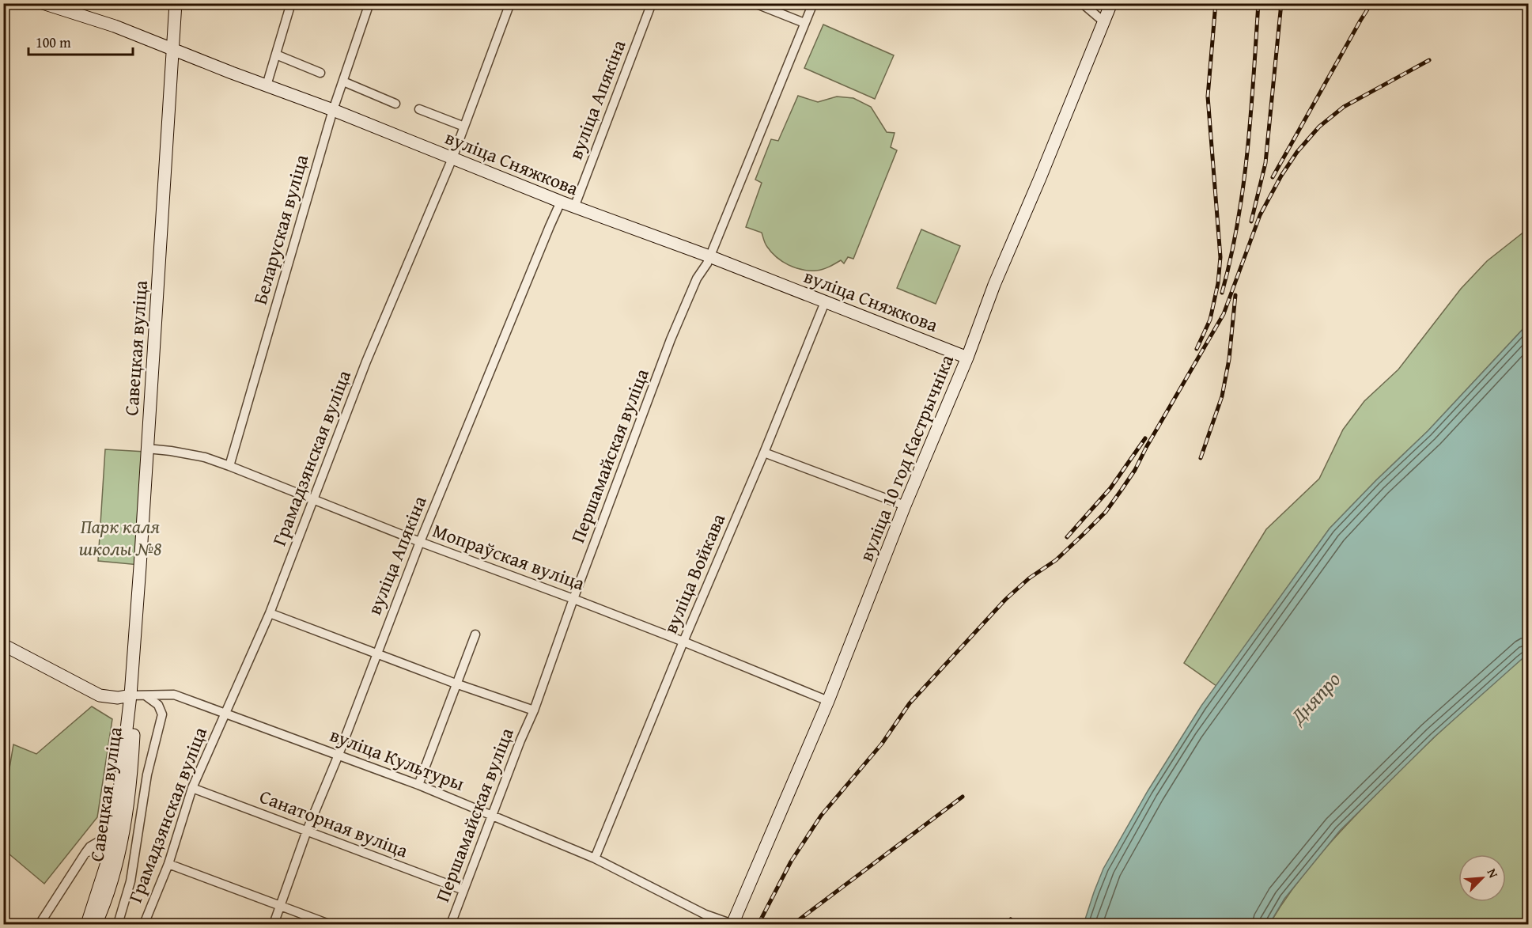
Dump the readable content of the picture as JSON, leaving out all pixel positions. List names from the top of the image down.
{
  "streets": {
    "street": [
      "вуліца Апякіна",
      "вуліца Сняжкова",
      "Беларуская вуліца",
      "Савецкая вуліца",
      "Першамайская вуліца",
      "Грамадзянская вуліца",
      "вуліца 10 год Кастрычніка",
      "Мопраўская вуліца",
      "вуліца Войкава",
      "вуліца Культуры",
      "Санаторная вуліца"
    ]
  },
  "crossings": [
    ["вуліца Апякіна", "вуліца Сняжкова"],
    ["вуліца Апякіна", "Мопраўская вуліца"],
    ["вуліца Апякіна", "вуліца Культуры"],
    ["вуліца Апякіна", "Санаторная вуліца"],
    ["вуліца Сняжкова", "Беларуская вуліца"],
    ["вуліца Сняжкова", "Савецкая вуліца"],
    ["вуліца Сняжкова", "Першамайская вуліца"],
    ["вуліца Сняжкова", "Грамадзянская вуліца"],
    ["вуліца Сняжкова", "вуліца 10 год Кастрычніка"],
    ["вуліца Сняжкова", "вуліца Войкава"],
    ["Беларуская вуліца", "Мопраўская вуліца"],
    ["Савецкая вуліца", "Мопраўская вуліца"],
    ["Савецкая вуліца", "вуліца Культуры"],
    ["Першамайская вуліца", "Мопраўская вуліца"],
    ["Першамайская вуліца", "вуліца Культуры"],
    ["Першамайская вуліца", "Санаторная вуліца"],
    ["Грамадзянская вуліца", "Мопраўская вуліца"],
    ["Грамадзянская вуліца", "вуліца Культуры"],
    ["Грамадзянская вуліца", "Санаторная вуліца"],
    ["вуліца 10 год Кастрычніка", "Мопраўская вуліца"],
    ["вуліца 10 год Кастрычніка", "вуліца Культуры"],
    ["Мопраўская вуліца", "вуліца Войкава"],
    ["вуліца Войкава", "вуліца Культуры"]
  ],
  "water": ["Дняпро"],
  "parks": ["Парк каля школы №8"],
  "scale_bar": "100 m",
  "north": "top right"
}
